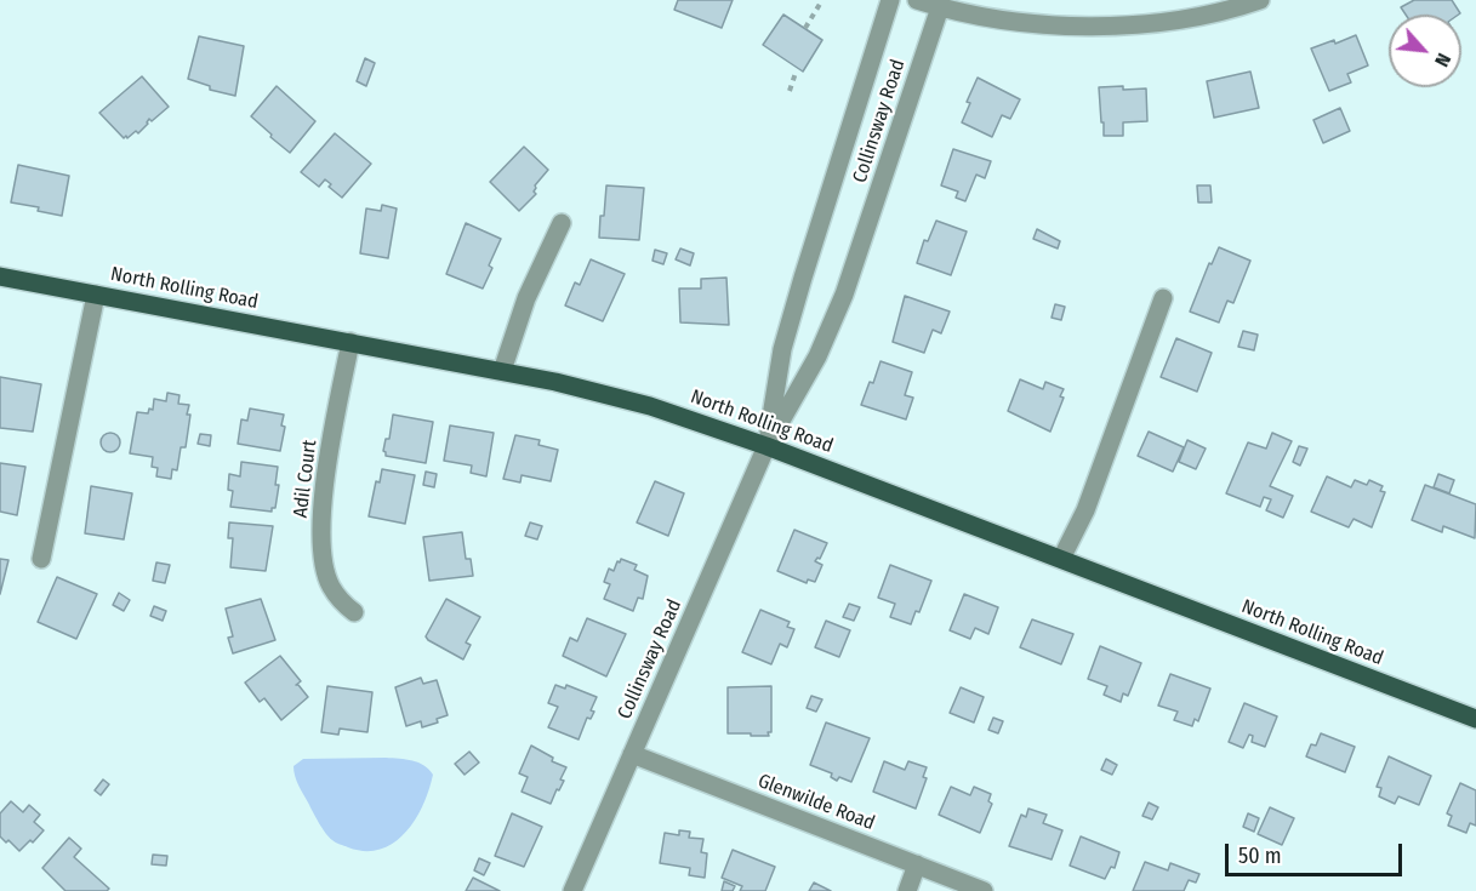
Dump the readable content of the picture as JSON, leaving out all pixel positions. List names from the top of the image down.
{
  "streets": {
    "main road": ["North Rolling Road"],
    "street": ["Collinsway Road", "Adil Court", "Glenwilde Road"]
  },
  "crossings": [
    ["Collinsway Road", "North Rolling Road"],
    ["Collinsway Road", "Glenwilde Road"],
    ["North Rolling Road", "Adil Court"]
  ],
  "scale_bar": "50 m",
  "north": "bottom right"
}
